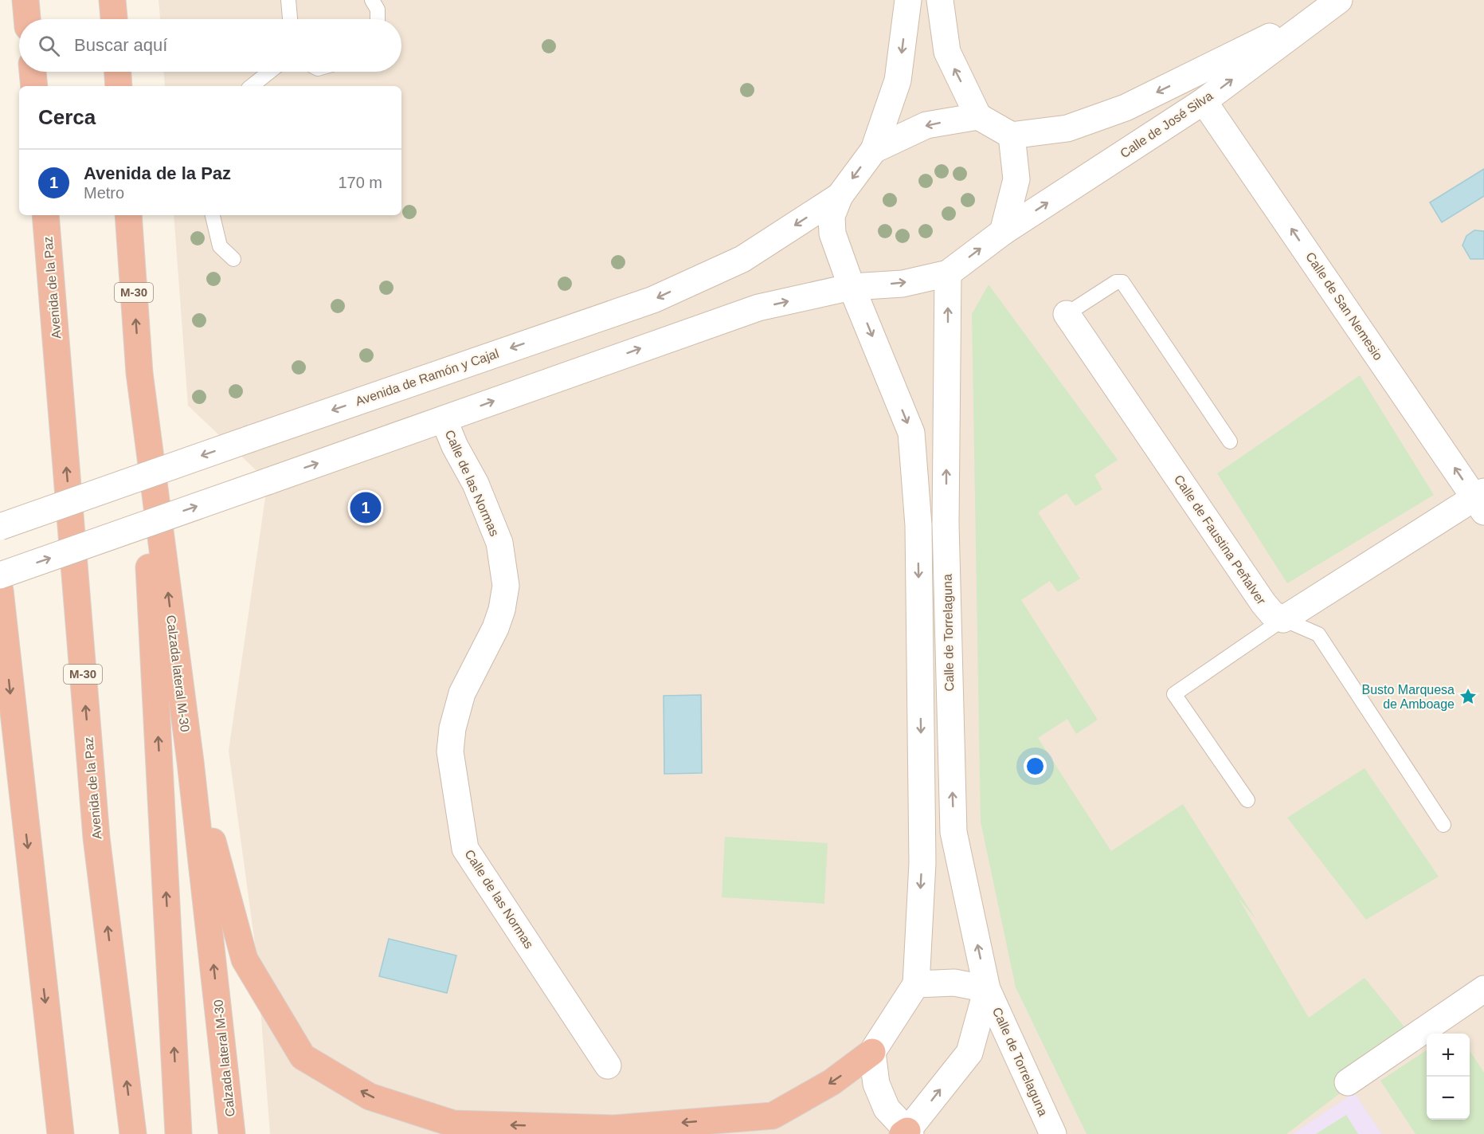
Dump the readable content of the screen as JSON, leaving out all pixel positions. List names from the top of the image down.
{
  "streets": {
    "highway": ["Avenida de la Paz", "M-30", "Calzada lateral M-30"],
    "street": [
      "Calle de José Silva",
      "Calle de San Nemesio",
      "Avenida de Ramón y Cajal",
      "Calle de las Normas",
      "Calle de Faustina Peñalver",
      "Calle de Torrelaguna"
    ]
  },
  "crossings": [
    ["Calle de José Silva", "Calle de San Nemesio"],
    ["Calle de José Silva", "Calle de Torrelaguna"],
    ["M-30", "Calzada lateral M-30"]
  ],
  "one_way": ["Calle de San Nemesio"],
  "places": {
    "place": ["Busto Marquesa de Amboage"]
  },
  "page": {
    "search": "Buscar aquí",
    "heading": "Cerca",
    "list": [
      {
        "mark": "1",
        "name": "Avenida de la Paz",
        "note": "Metro",
        "value": "170 m"
      }
    ],
    "pins": "1",
    "map_buttons": ["+", "−"]
  }
}
